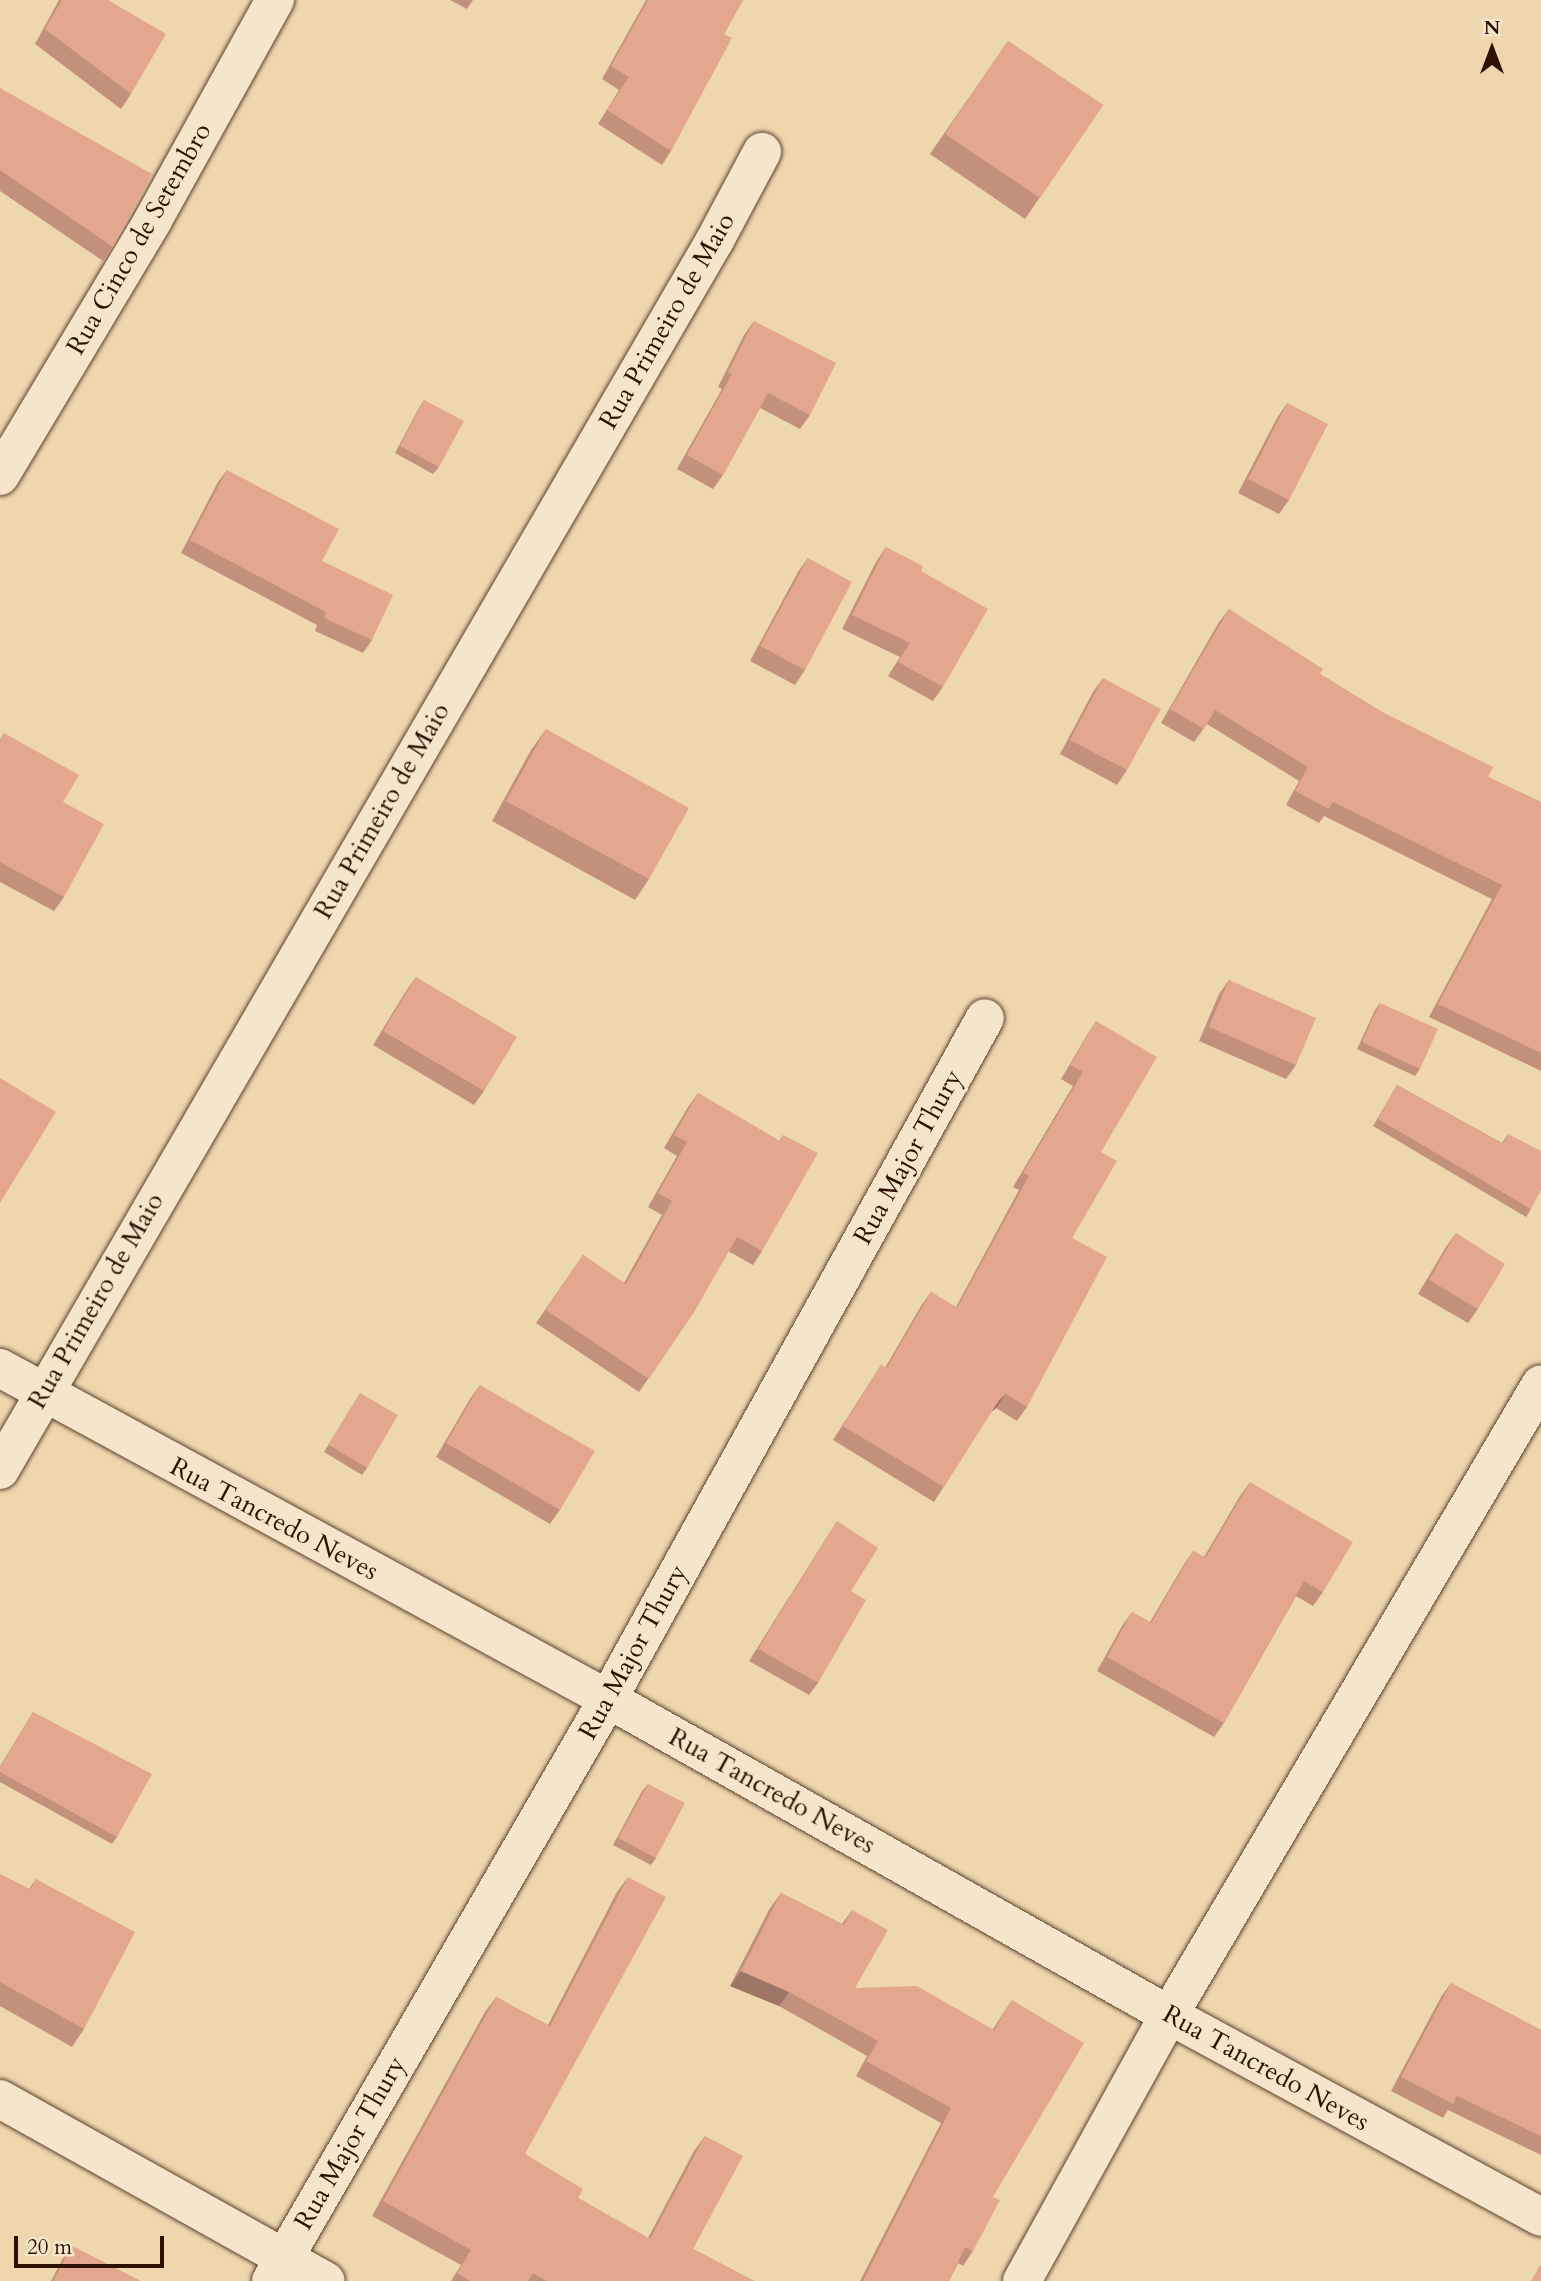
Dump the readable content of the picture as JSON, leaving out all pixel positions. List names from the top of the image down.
{
  "streets": {
    "street": [
      "Rua Cinco de Setembro",
      "Rua Primeiro de Maio",
      "Rua Major Thury",
      "Rua Tancredo Neves"
    ]
  },
  "crossings": [
    ["Rua Primeiro de Maio", "Rua Tancredo Neves"],
    ["Rua Major Thury", "Rua Tancredo Neves"]
  ],
  "scale_bar": "20 m",
  "north": "top"
}
